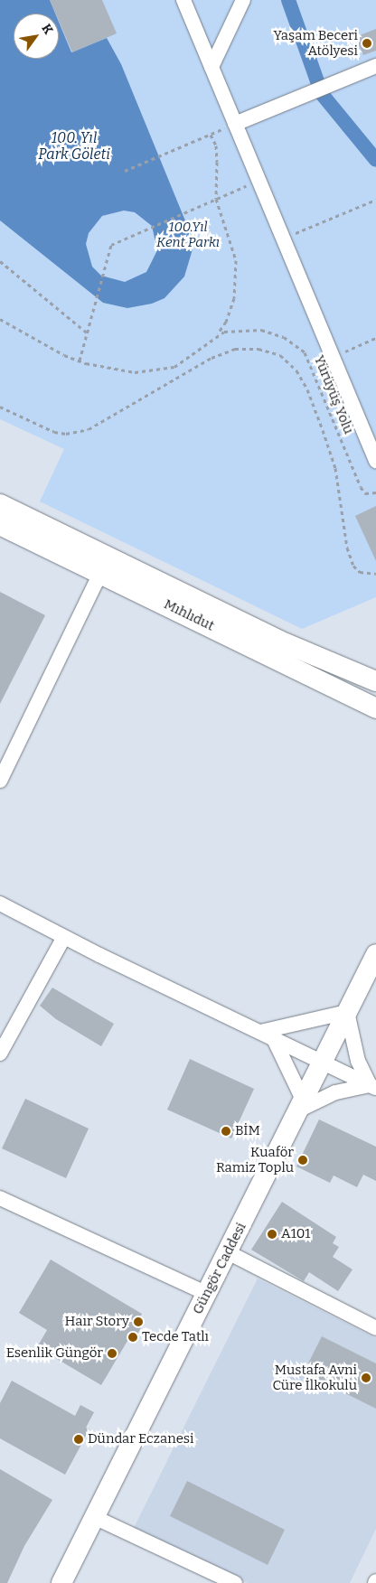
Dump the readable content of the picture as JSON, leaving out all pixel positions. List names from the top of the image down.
{
  "streets": {
    "main road": ["Mıhlıdut", "Güngör Caddesi"],
    "path": ["Yürüyüş Yolu"]
  },
  "water": ["100. Yıl Park Göleti"],
  "parks": ["100.Yıl Kent Parkı"],
  "places": [
    "Yaşam Beceri Atölyesi",
    "BİM",
    "Kuaför Ramiz Toplu",
    "A101",
    "Haır Story",
    "Tecde Tatlı",
    "Esenlik Güngör",
    "Mustafa Avni Cüre İlkokulu",
    "Dündar Eczanesi"
  ],
  "north": "top right"
}
